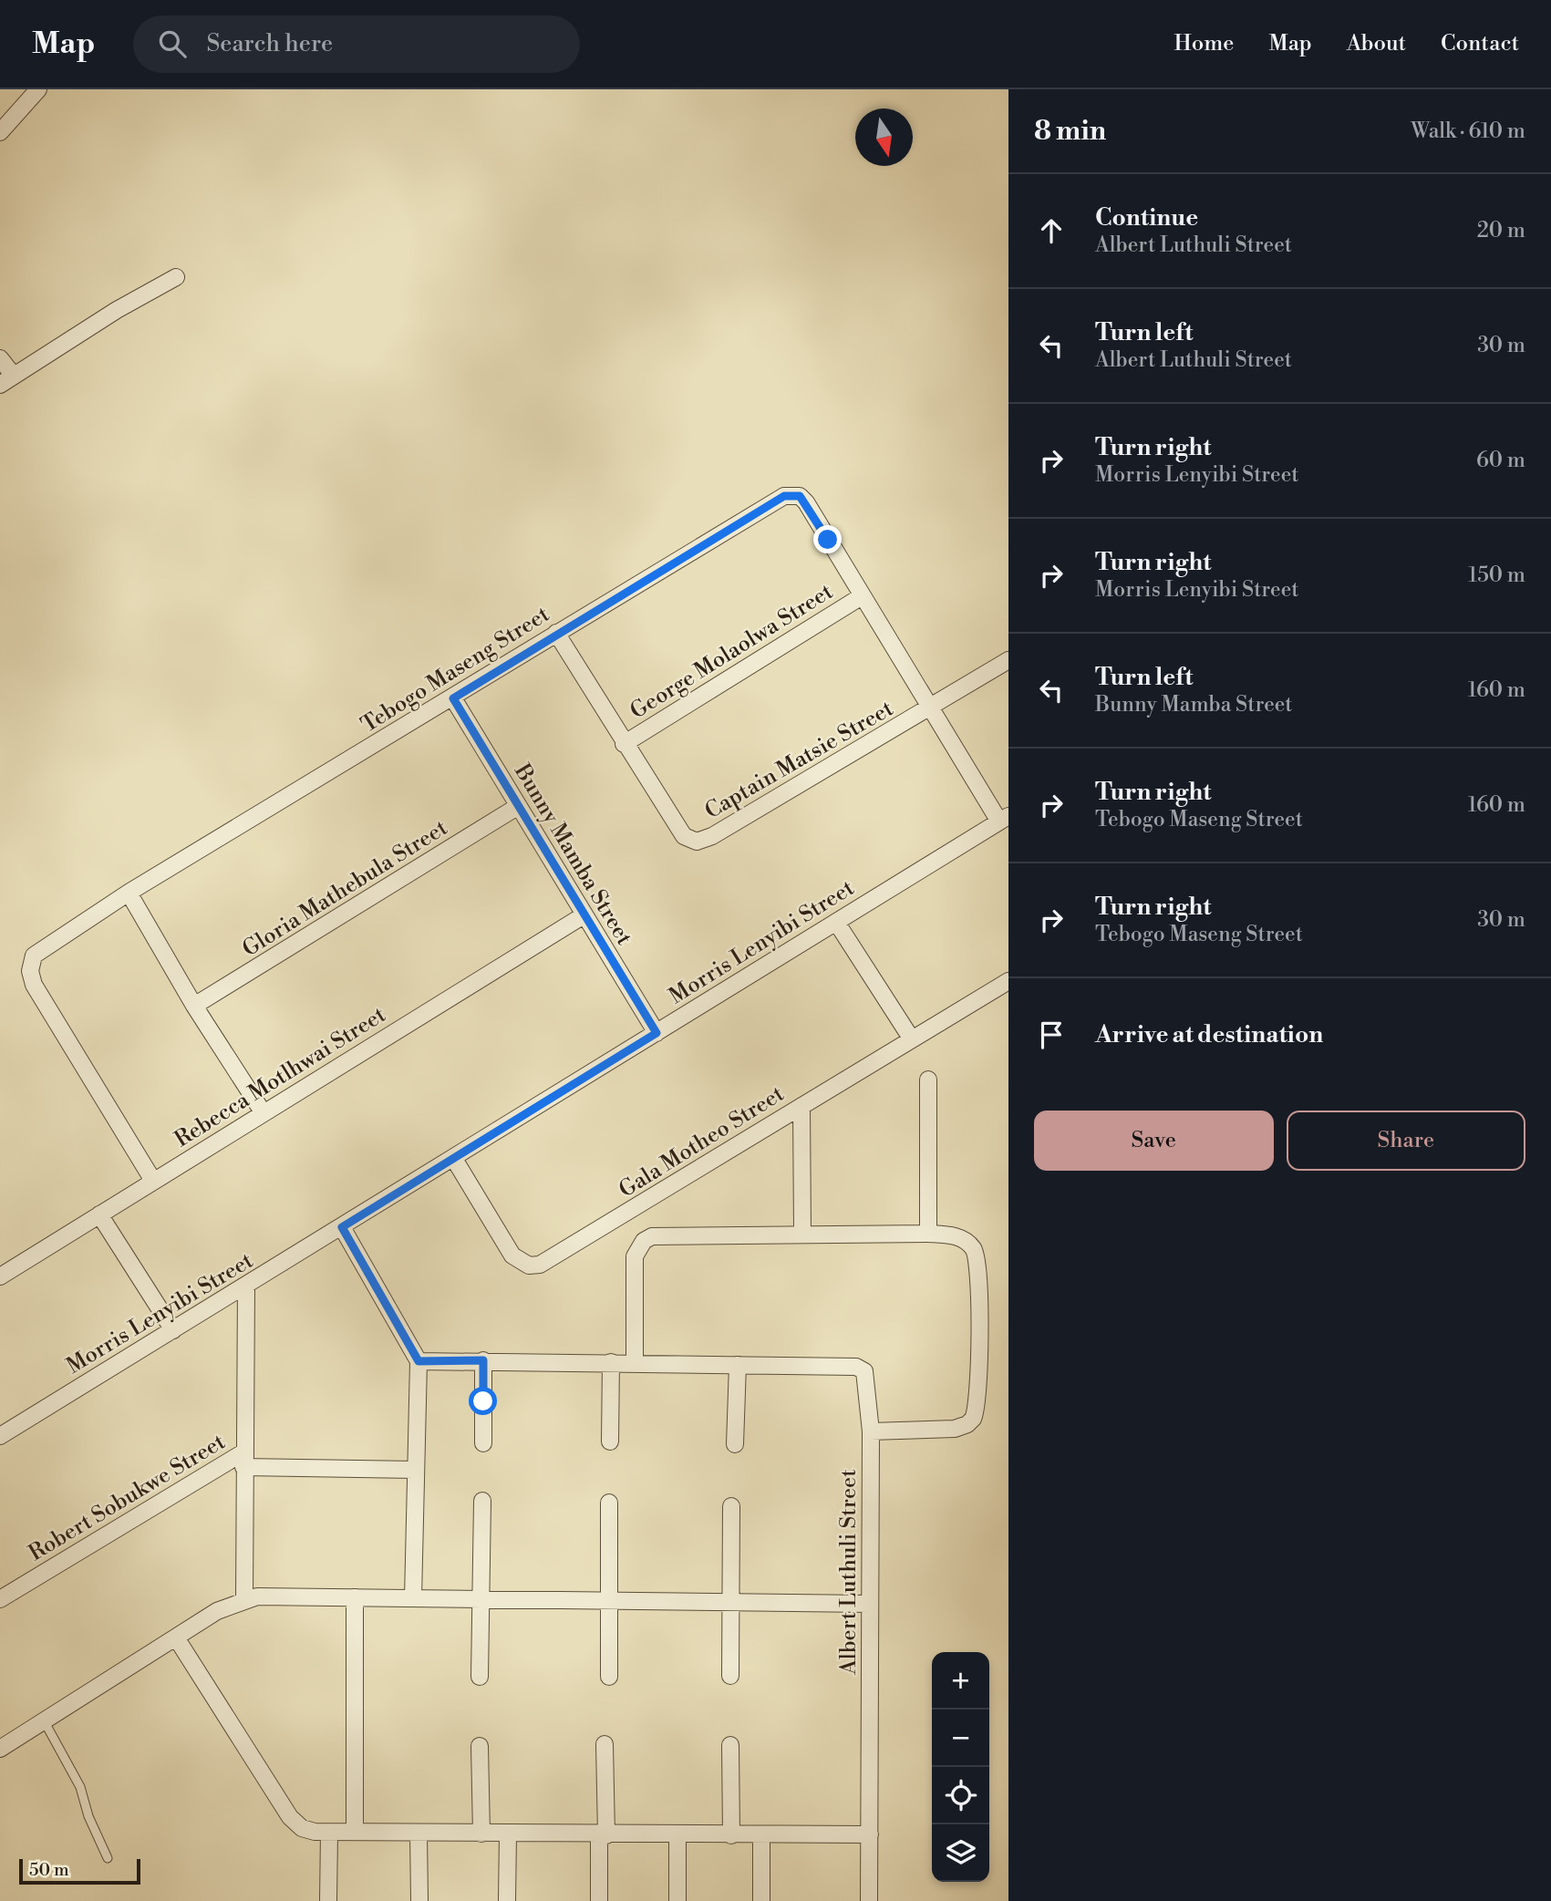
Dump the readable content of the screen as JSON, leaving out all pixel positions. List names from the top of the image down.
{
  "streets": {
    "street": [
      "George Molaolwa Street",
      "Tebogo Maseng Street",
      "Captain Matsie Street",
      "Bunny Mamba Street",
      "Gloria Mathebula Street",
      "Morris Lenyibi Street",
      "Rebecca Motlhwai Street",
      "Gala Motheo Street",
      "Robert Sobukwe Street",
      "Albert Luthuli Street"
    ]
  },
  "crossings": [
    ["George Molaolwa Street", "Tebogo Maseng Street"],
    ["George Molaolwa Street", "Captain Matsie Street"],
    ["Tebogo Maseng Street", "Captain Matsie Street"],
    ["Tebogo Maseng Street", "Bunny Mamba Street"],
    ["Tebogo Maseng Street", "Morris Lenyibi Street"],
    ["Tebogo Maseng Street", "Rebecca Motlhwai Street"],
    ["Bunny Mamba Street", "Gloria Mathebula Street"],
    ["Bunny Mamba Street", "Morris Lenyibi Street"],
    ["Bunny Mamba Street", "Rebecca Motlhwai Street"],
    ["Morris Lenyibi Street", "Gala Motheo Street"]
  ],
  "scale_bar": "50 m",
  "north": "bottom",
  "page": {
    "header": "Map",
    "search": "Search here",
    "nav": [
      "Home",
      "Map",
      "About",
      "Contact"
    ],
    "heading": ["8 min", "Walk · 610 m"],
    "list": [
      ["Continue", "Albert Luthuli Street", "20 m"],
      ["Turn left", "Albert Luthuli Street", "30 m"],
      ["Turn right", "Morris Lenyibi Street", "60 m"],
      ["Turn right", "Morris Lenyibi Street", "150 m"],
      ["Turn left", "Bunny Mamba Street", "160 m"],
      ["Turn right", "Tebogo Maseng Street", "160 m"],
      ["Turn right", "Tebogo Maseng Street", "30 m"],
      "Arrive at destination"
    ],
    "buttons": ["Save", "Share"],
    "map_buttons": ["+", "−"],
    "scale": "50 m"
  }
}
